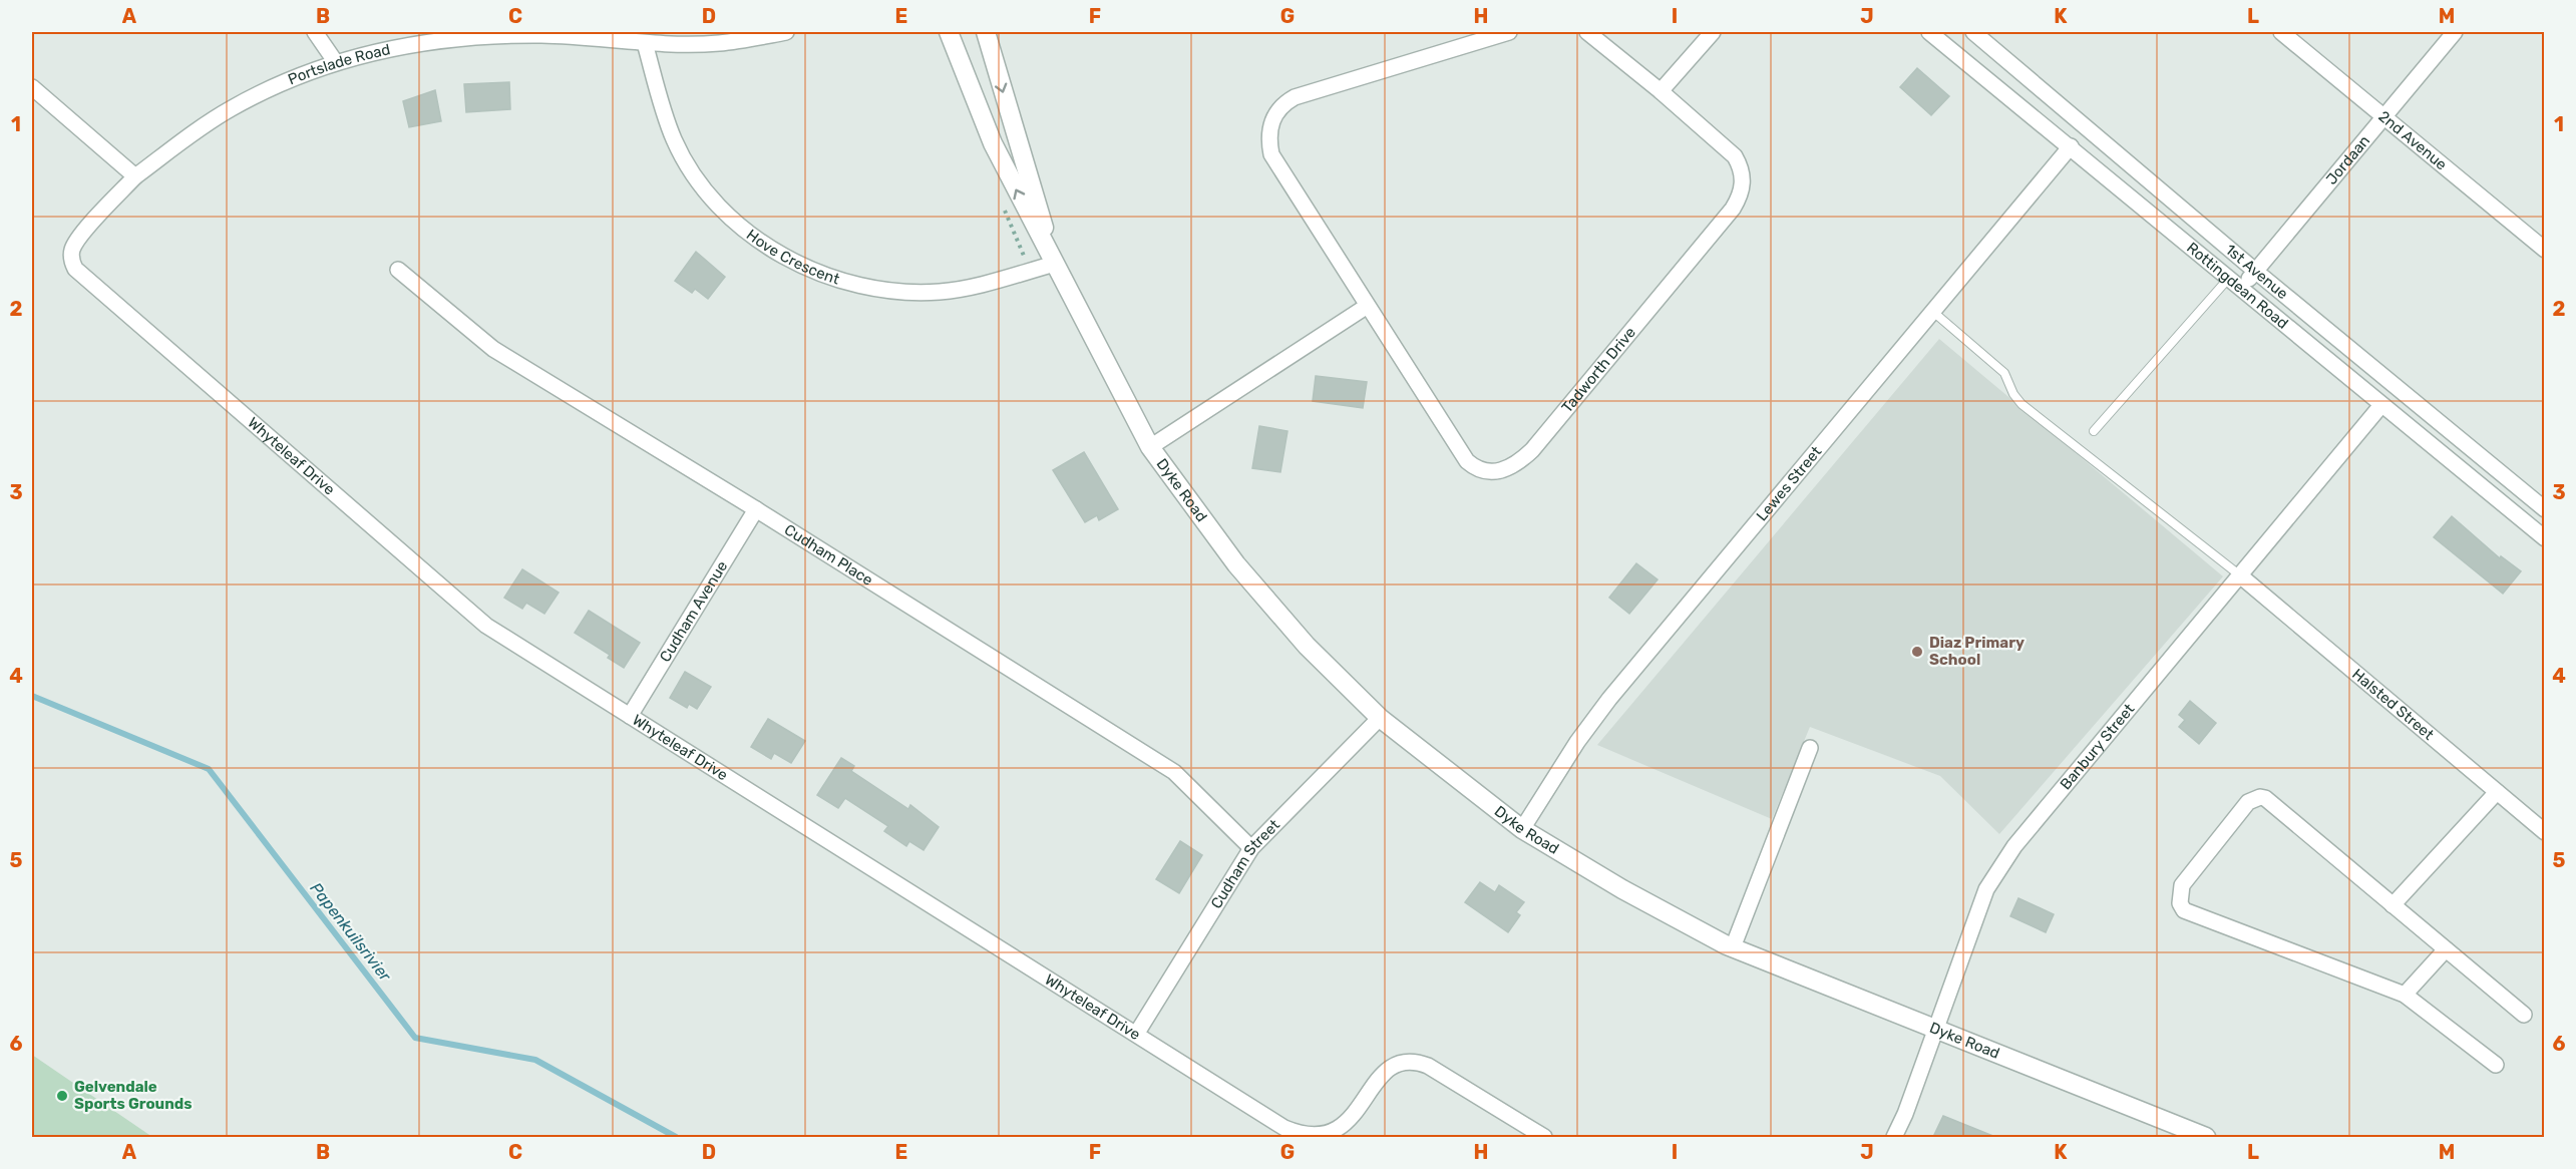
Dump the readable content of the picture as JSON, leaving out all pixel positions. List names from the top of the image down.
{
  "streets": {
    "street": [
      "Portslade Road",
      "2nd Avenue",
      "Jordaan",
      "Hove Crescent",
      "1st Avenue",
      "Rottingdean Road",
      "Tadworth Drive",
      "Whyteleaf Drive",
      "Lewes Street",
      "Dyke Road",
      "Cudham Place",
      "Cudham Avenue",
      "Halsted Street",
      "Banbury Street",
      "Cudham Street"
    ]
  },
  "crossings": [
    ["Portslade Road", "Hove Crescent"],
    ["Portslade Road", "Whyteleaf Drive"],
    ["2nd Avenue", "Jordaan"],
    ["Jordaan", "1st Avenue"],
    ["Jordaan", "Rottingdean Road"],
    ["Hove Crescent", "Dyke Road"],
    ["Rottingdean Road", "Lewes Street"],
    ["Rottingdean Road", "Banbury Street"],
    ["Whyteleaf Drive", "Cudham Avenue"],
    ["Whyteleaf Drive", "Cudham Street"],
    ["Lewes Street", "Dyke Road"],
    ["Dyke Road", "Banbury Street"],
    ["Dyke Road", "Cudham Street"],
    ["Cudham Place", "Cudham Avenue"],
    ["Cudham Place", "Cudham Street"],
    ["Halsted Street", "Banbury Street"]
  ],
  "water": ["Papenkuilsrivier"],
  "places": ["Diaz Primary School", "Gelvendale Sports Grounds"],
  "grid": {
    "columns": [
      "A",
      "B",
      "C",
      "D",
      "E",
      "F",
      "G",
      "H",
      "I",
      "J",
      "K",
      "L",
      "M"
    ],
    "rows": [
      "1",
      "2",
      "3",
      "4",
      "5",
      "6"
    ]
  }
}
